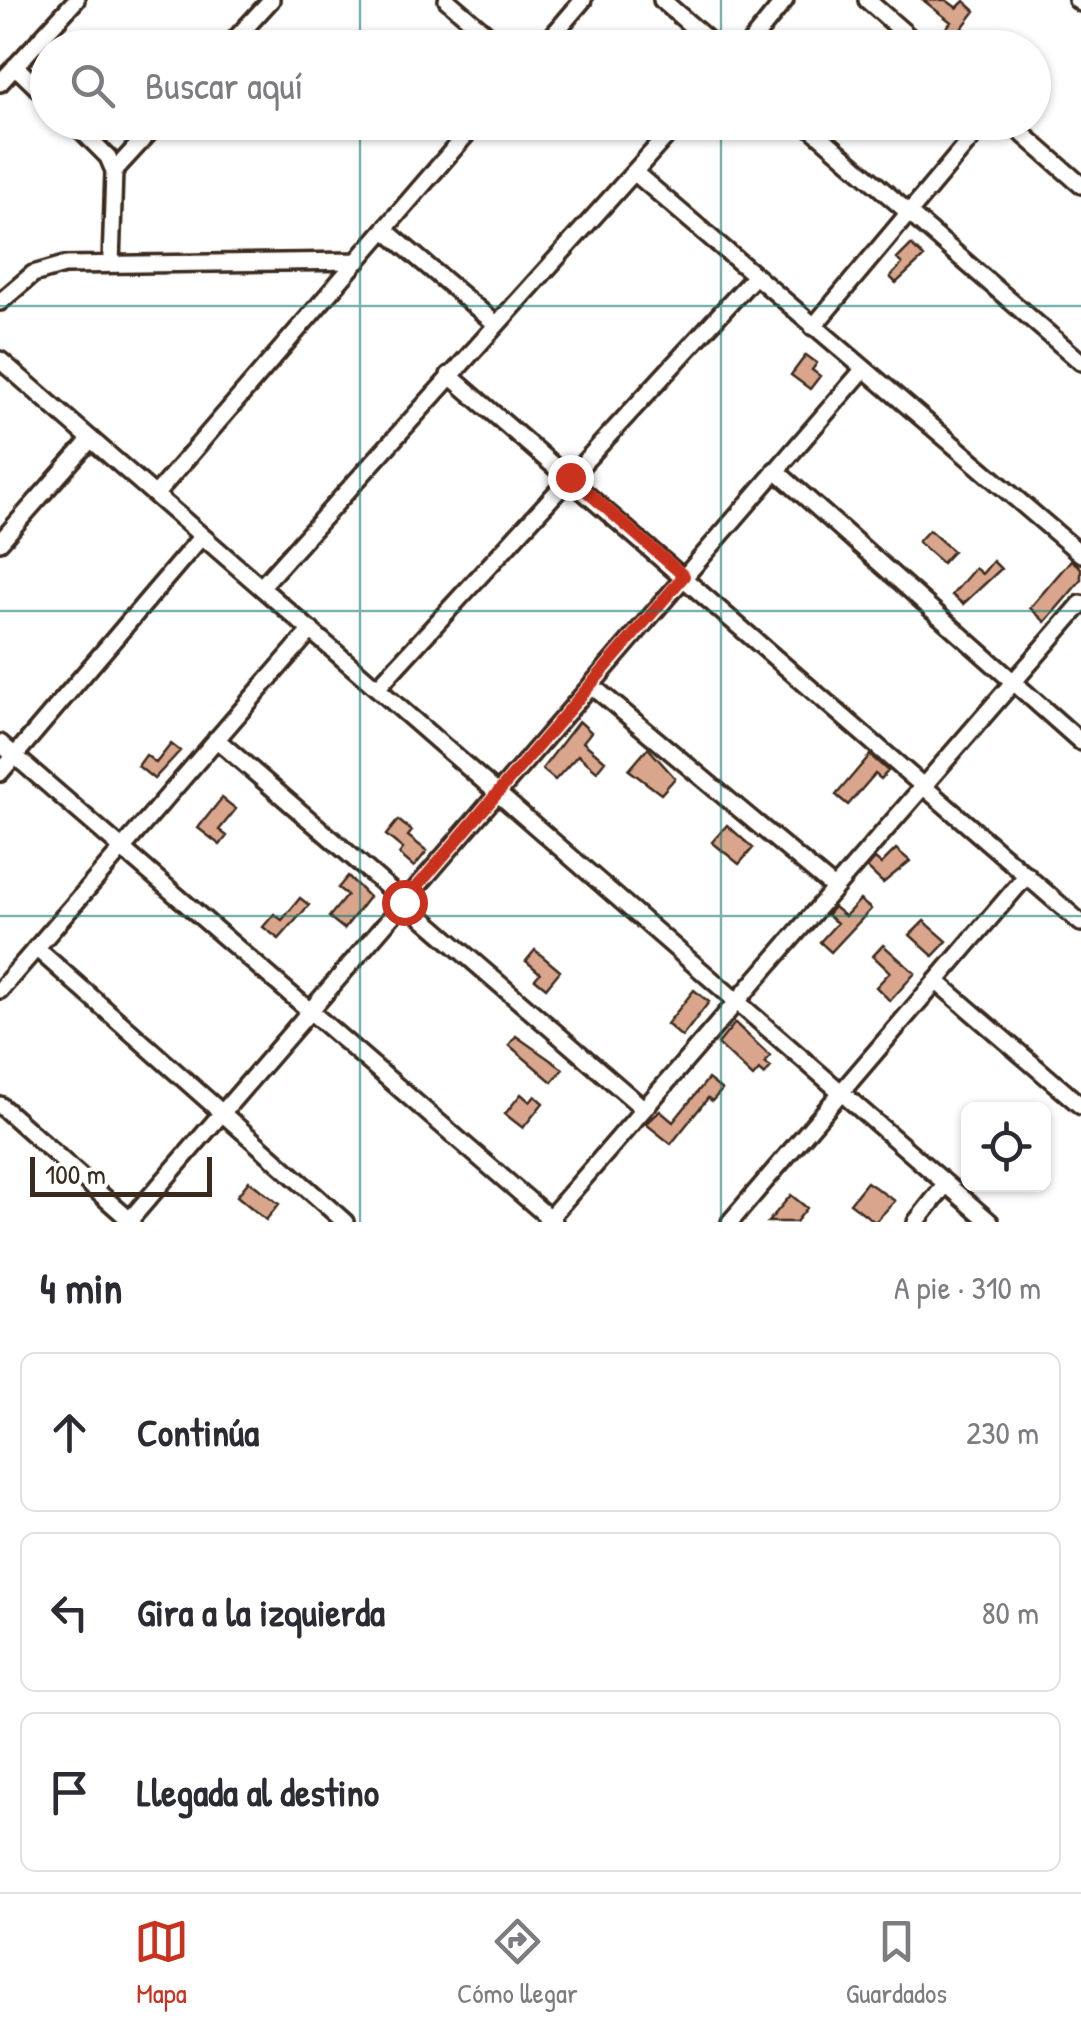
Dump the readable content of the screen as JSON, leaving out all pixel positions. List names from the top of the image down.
{
  "scale_bar": "100 m",
  "page": {
    "search": "Buscar aquí",
    "scale": "100 m",
    "heading": ["4 min", "A pie · 310 m"],
    "list": [
      ["Continúa", "230 m"],
      ["Gira a la izquierda", "80 m"],
      "Llegada al destino"
    ],
    "nav": ["Mapa", "Cómo llegar", "Guardados"]
  }
}
